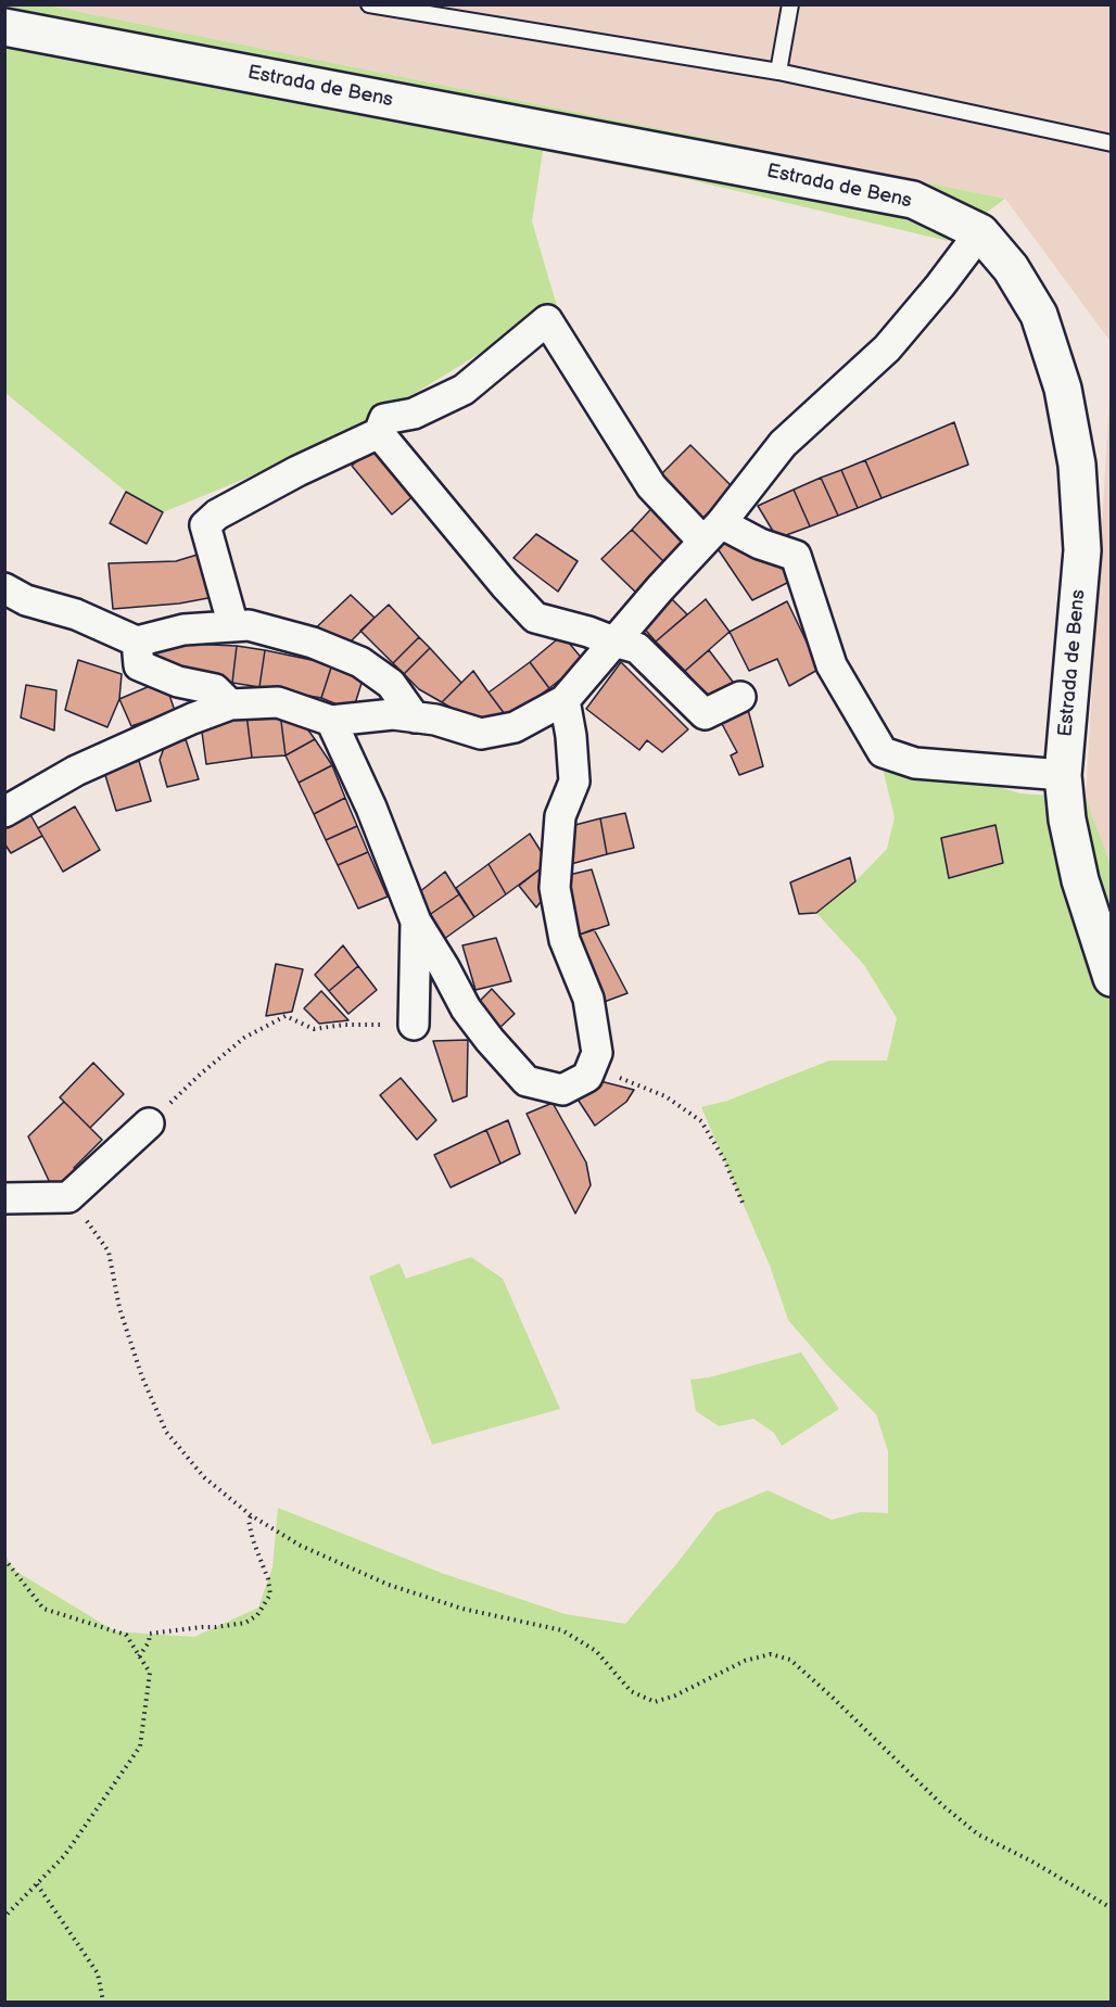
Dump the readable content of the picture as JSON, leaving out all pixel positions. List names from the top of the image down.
{
  "streets": {
    "street": ["Estrada de Bens"]
  }
}
